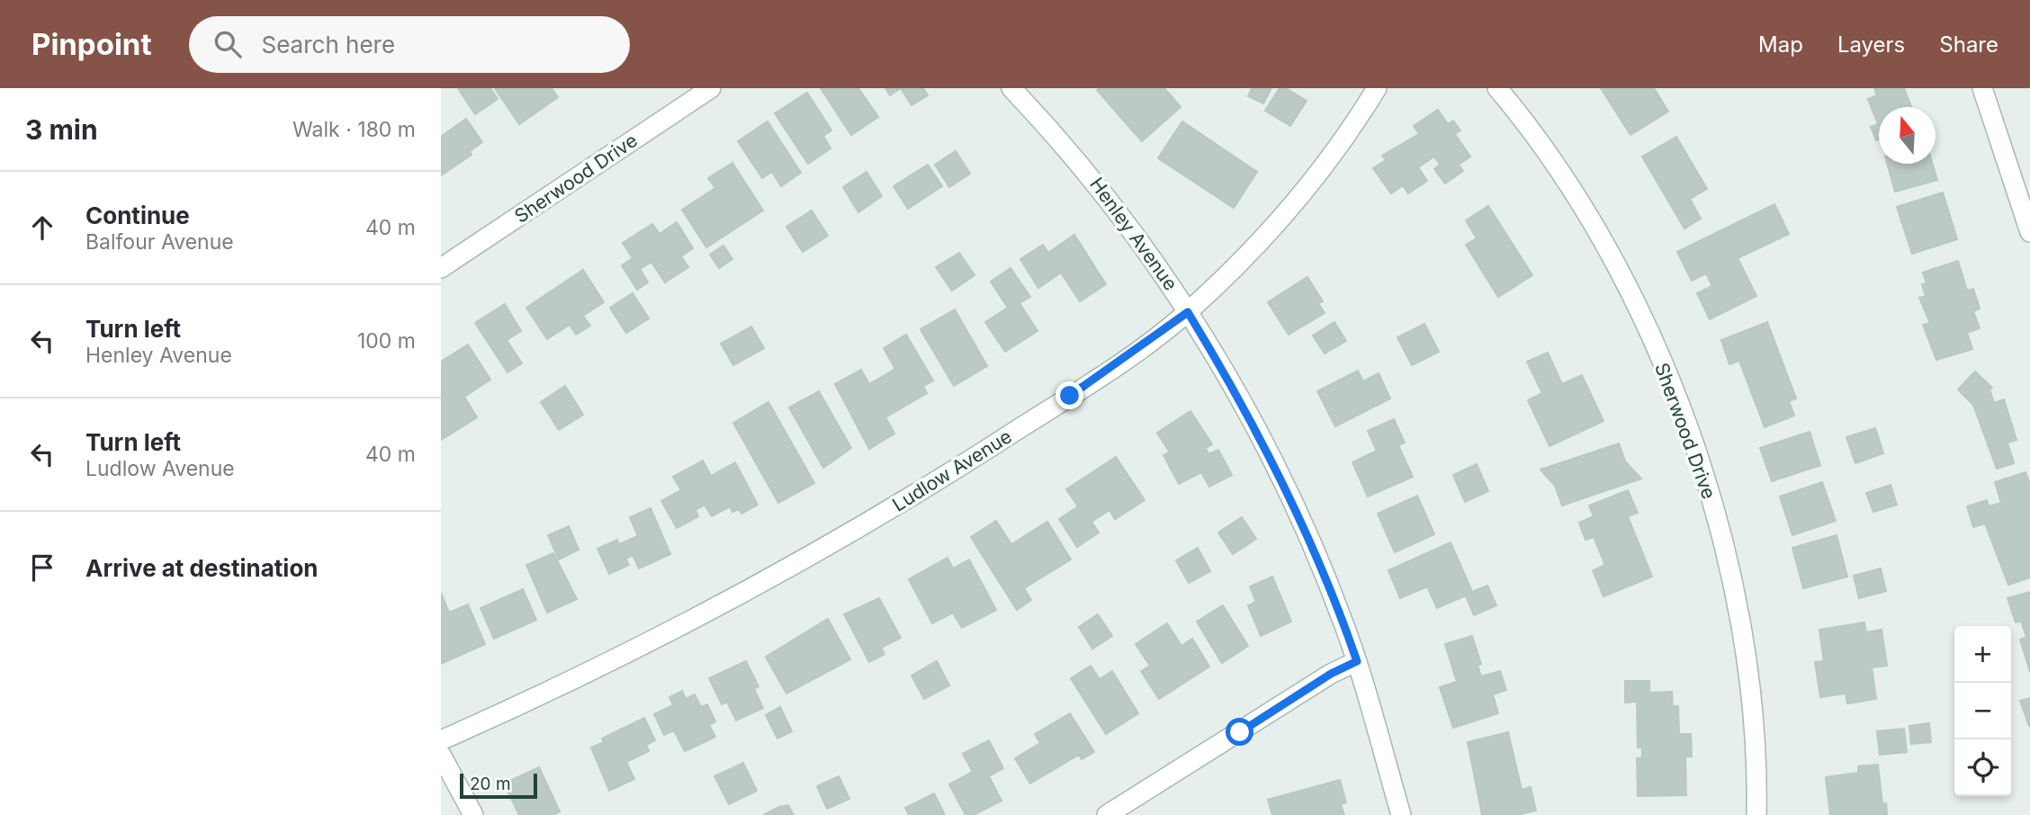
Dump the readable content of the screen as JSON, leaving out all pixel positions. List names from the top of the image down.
{
  "streets": {
    "street": ["Sherwood Drive", "Henley Avenue", "Ludlow Avenue"]
  },
  "crossings": [
    ["Henley Avenue", "Ludlow Avenue"]
  ],
  "scale_bar": "20 m",
  "north": "top",
  "page": {
    "header": "Pinpoint",
    "search": "Search here",
    "nav": ["Map", "Layers", "Share"],
    "heading": ["3 min", "Walk · 180 m"],
    "list": [
      ["Continue", "Balfour Avenue", "40 m"],
      ["Turn left", "Henley Avenue", "100 m"],
      ["Turn left", "Ludlow Avenue", "40 m"],
      "Arrive at destination"
    ],
    "map_buttons": ["+", "−"],
    "scale": "20 m"
  }
}
